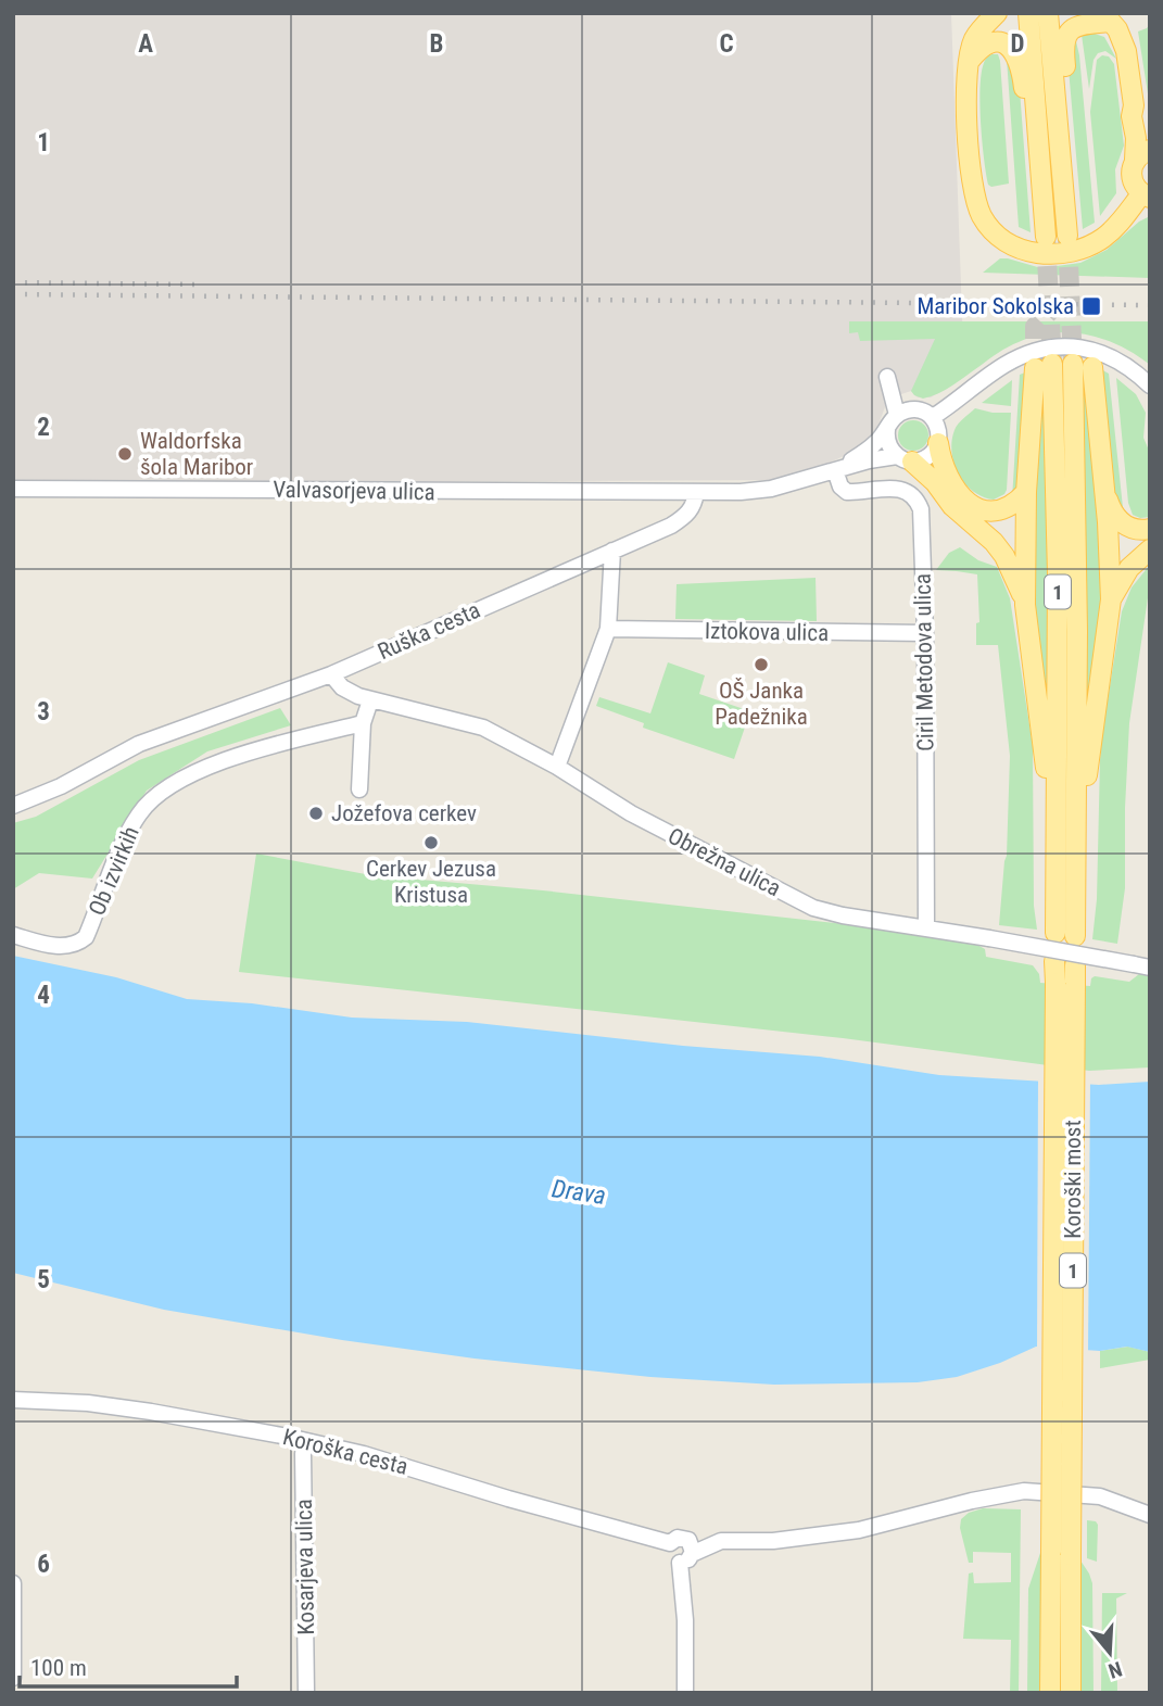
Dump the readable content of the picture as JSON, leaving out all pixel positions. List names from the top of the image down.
{
  "streets": {
    "main road": ["1", "Koroški most"],
    "street": [
      "Valvasorjeva ulica",
      "Ruška cesta",
      "Iztokova ulica",
      "Ciril Metodova ulica",
      "Obrežna ulica",
      "Ob izvirkih",
      "Koroška cesta",
      "Kosarjeva ulica"
    ]
  },
  "crossings": [
    ["Valvasorjeva ulica", "Ruška cesta"],
    ["1", "Koroški most"],
    ["Ruška cesta", "Obrežna ulica"],
    ["Iztokova ulica", "Ciril Metodova ulica"],
    ["Ciril Metodova ulica", "Obrežna ulica"],
    ["Koroška cesta", "Kosarjeva ulica"]
  ],
  "water": ["Drava"],
  "places": {
    "transit": ["Maribor Sokolska"],
    "other": [
      "Waldorfska šola Maribor",
      "OŠ Janka Padežnika",
      "Jožefova cerkev",
      "Cerkev Jezusa Kristusa"
    ]
  },
  "scale_bar": "100 m",
  "north": "bottom",
  "grid": {
    "columns": [
      "A",
      "B",
      "C",
      "D"
    ],
    "rows": [
      "1",
      "2",
      "3",
      "4",
      "5",
      "6"
    ]
  }
}
